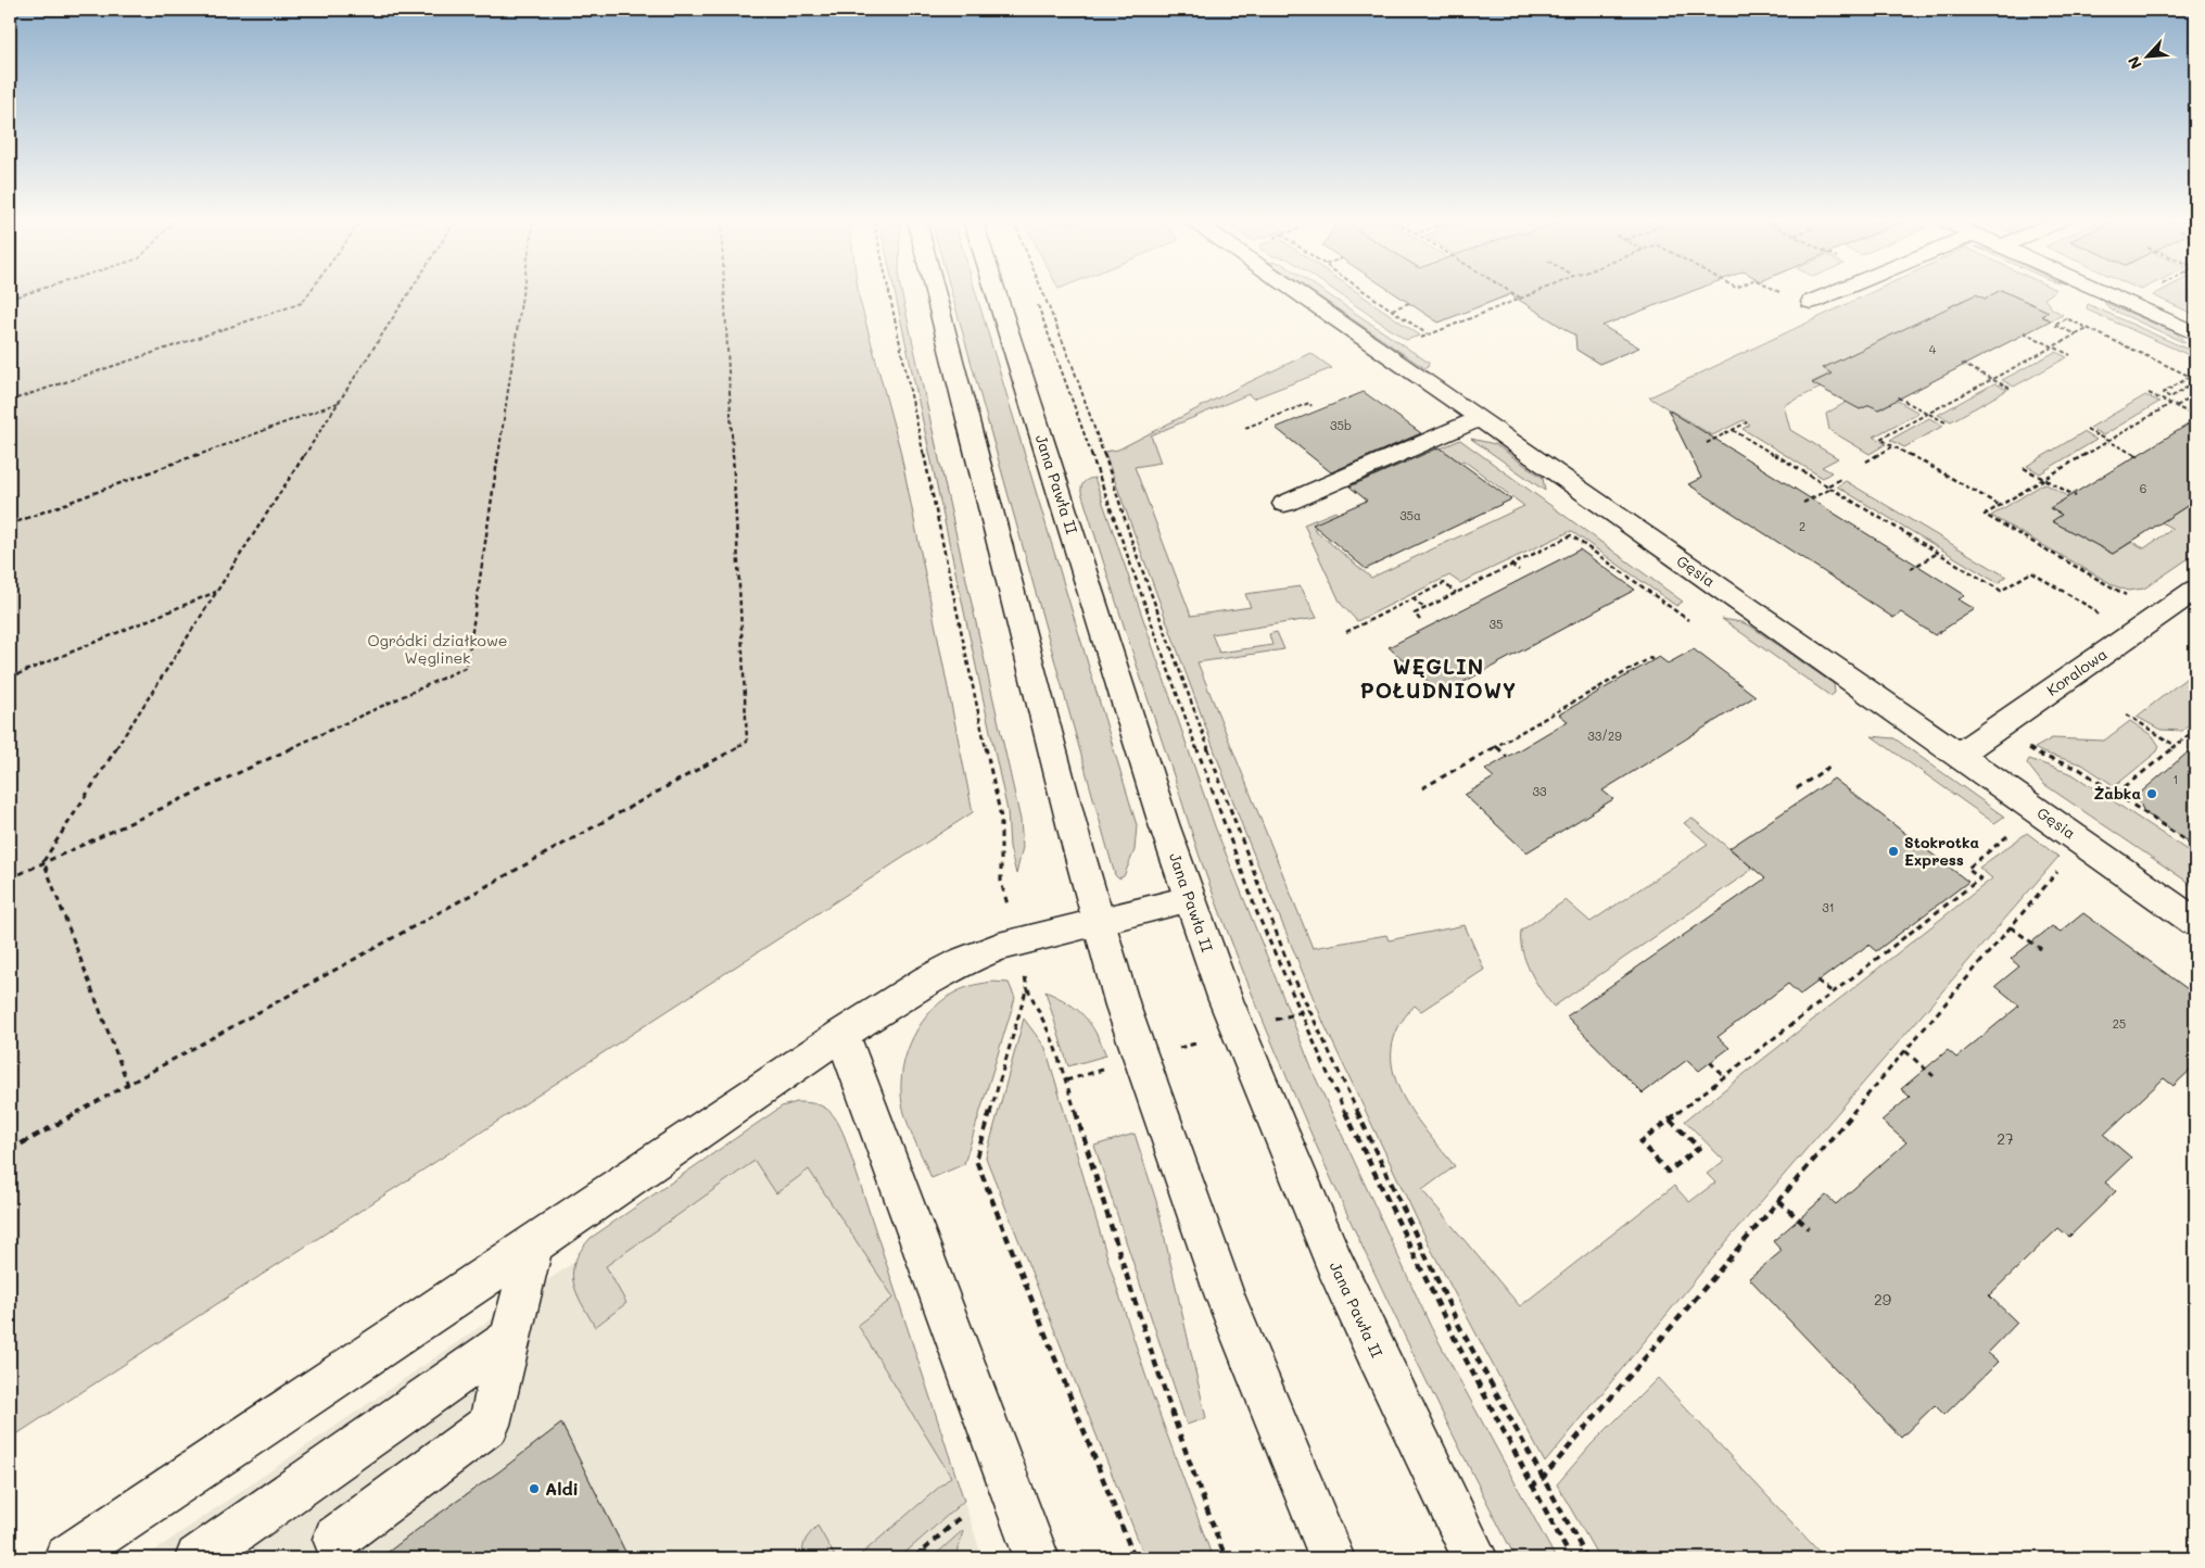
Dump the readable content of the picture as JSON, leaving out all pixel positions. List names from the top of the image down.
{
  "streets": {
    "main road": ["Jana Pawła II", "Gęsia", "Koralowa"]
  },
  "crossings": [
    ["Gęsia", "Koralowa"]
  ],
  "districts": ["WĘGLIN POŁUDNIOWY"],
  "parks": ["Ogródki działkowe Węglinek"],
  "places": ["Żabka", "Stokrotka Express", "Aldi"],
  "house_numbers": [
    "4",
    "35b",
    "6",
    "35a",
    "2",
    "35",
    "33/29",
    "1",
    "33",
    "31",
    "25",
    "27",
    "29"
  ],
  "north": "bottom left"
}
